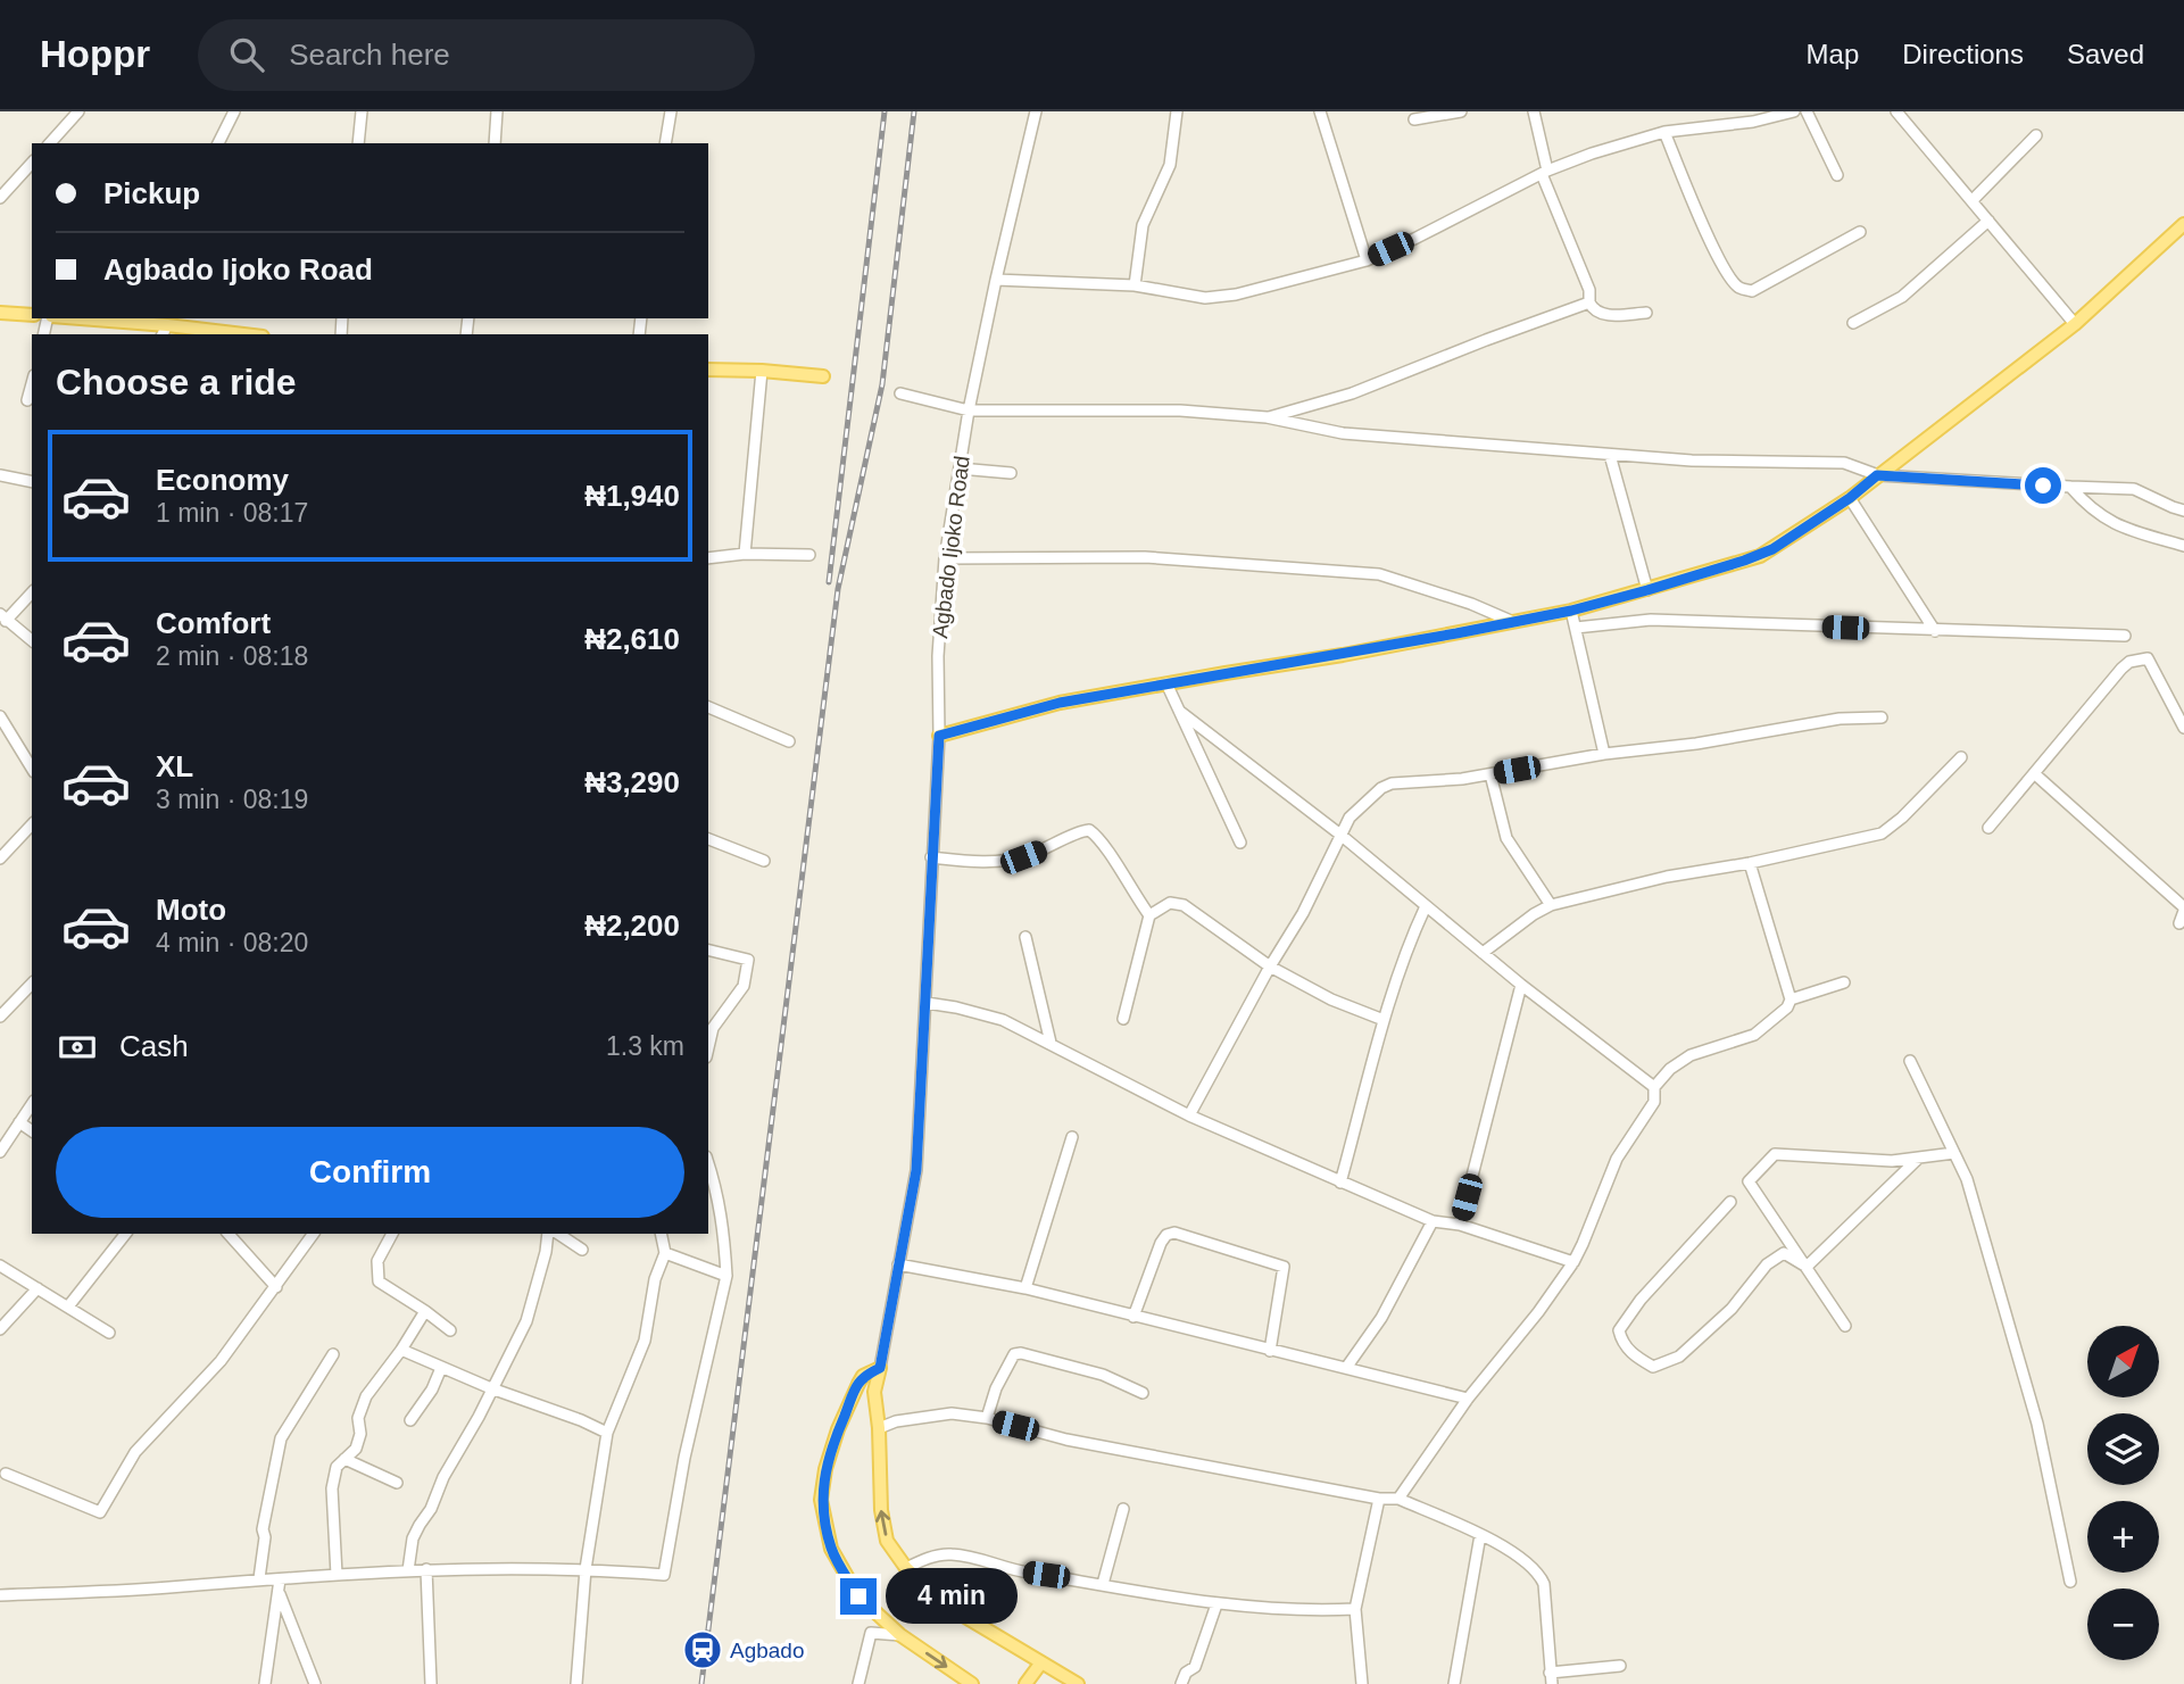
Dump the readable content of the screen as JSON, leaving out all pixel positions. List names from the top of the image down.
{
  "streets": {
    "main road": ["Agbado Ijoko Road"]
  },
  "places": {
    "station": ["Agbado"]
  },
  "north": "top right",
  "page": {
    "header": "Hoppr",
    "search": "Search here",
    "nav": ["Map", "Directions", "Saved"],
    "banner": ["Pickup", "Agbado Ijoko Road"],
    "heading": "Choose a ride",
    "list": [
      {
        "name": "Economy",
        "note": "1 min · 08:17",
        "value": "₦1,940"
      },
      {
        "name": "Comfort",
        "note": "2 min · 08:18",
        "value": "₦2,610"
      },
      {
        "name": "XL",
        "note": "3 min · 08:19",
        "value": "₦3,290"
      },
      {
        "name": "Moto",
        "note": "4 min · 08:20",
        "value": "₦2,200"
      }
    ],
    "pay": ["Cash", "1.3 km"],
    "buttons": "Confirm",
    "map_buttons": ["+", "−"],
    "bubble": "4 min"
  }
}
